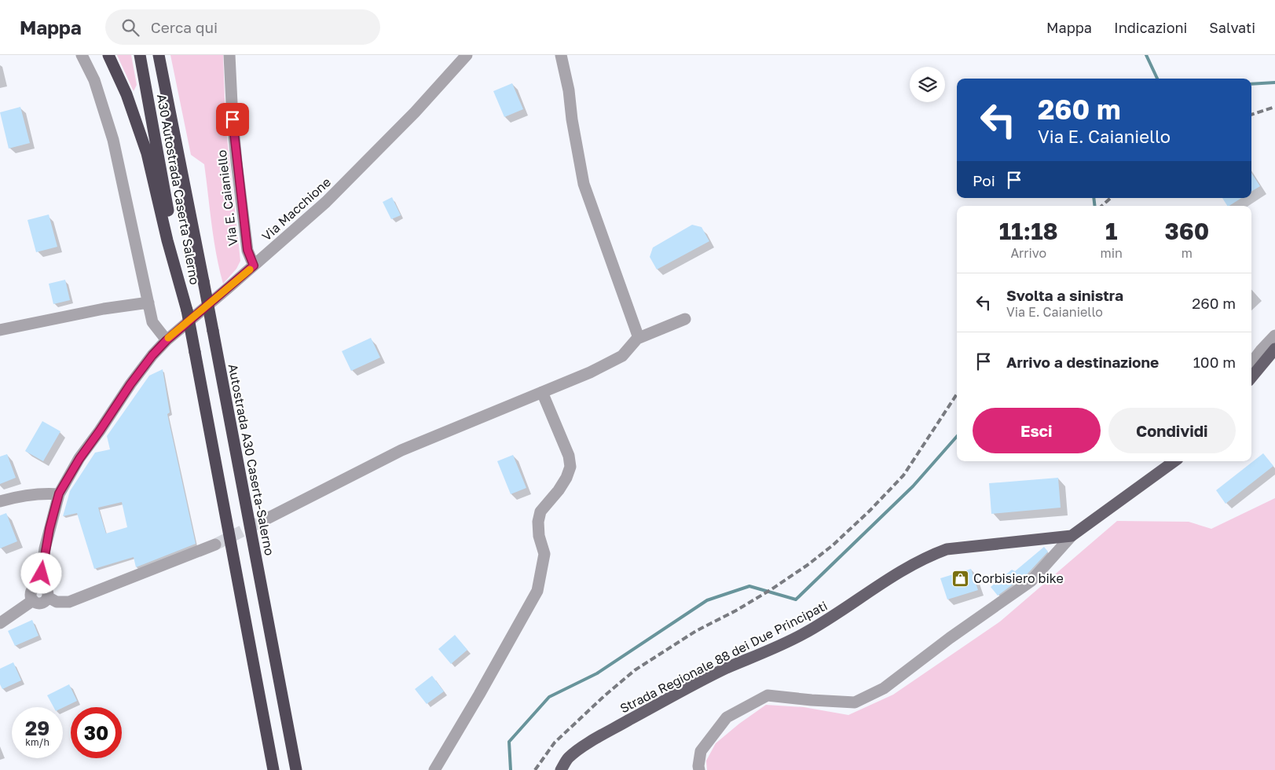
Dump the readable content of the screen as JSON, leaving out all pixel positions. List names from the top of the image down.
{
  "streets": {
    "highway": ["A30 Autostrada Caserta Salerno", "Autostrada A30 Caserta-Salerno"],
    "main road": ["Strada Regionale 88 dei Due Principati"],
    "street": ["Via E. Caianiello", "Via Macchione"]
  },
  "crossings": [
    ["A30 Autostrada Caserta Salerno", "Autostrada A30 Caserta-Salerno"],
    ["Via E. Caianiello", "Via Macchione"]
  ],
  "places": {
    "shop": ["Corbisiero bike"]
  },
  "page": {
    "header": "Mappa",
    "search": "Cerca qui",
    "nav": ["Mappa", "Indicazioni", "Salvati"],
    "turn": ["260 m", "Via E. Caianiello"],
    "then": "Poi",
    "eta": [
      "11:18",
      "Arrivo",
      "1",
      "min",
      "360",
      "m"
    ],
    "list": [
      {
        "name": "Svolta a sinistra",
        "note": "Via E. Caianiello",
        "value": "260 m"
      },
      {
        "name": "Arrivo a destinazione",
        "value": "100 m"
      }
    ],
    "buttons": ["Esci", "Condividi"],
    "speed": "29 km/h",
    "limit": "30"
  }
}
